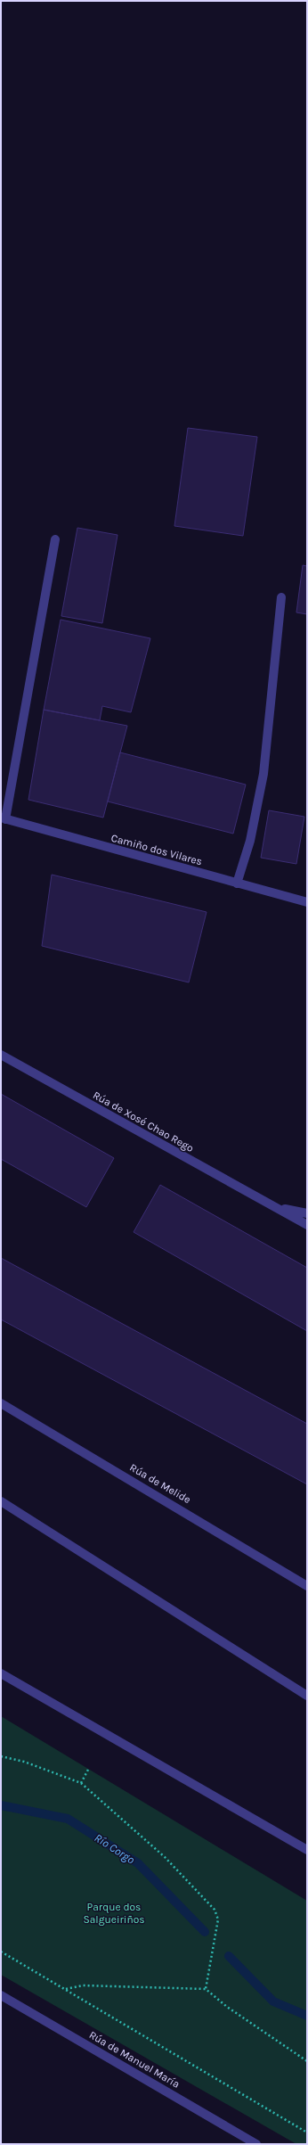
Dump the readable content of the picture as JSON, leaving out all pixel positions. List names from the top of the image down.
{
  "streets": {
    "street": [
      "Camiño dos Vilares",
      "Rúa de Xosé Chao Rego",
      "Rúa de Melide",
      "Rúa de Manuel María"
    ]
  },
  "water": ["Río Corgo"],
  "parks": ["Parque dos Salgueiriños"]
}
